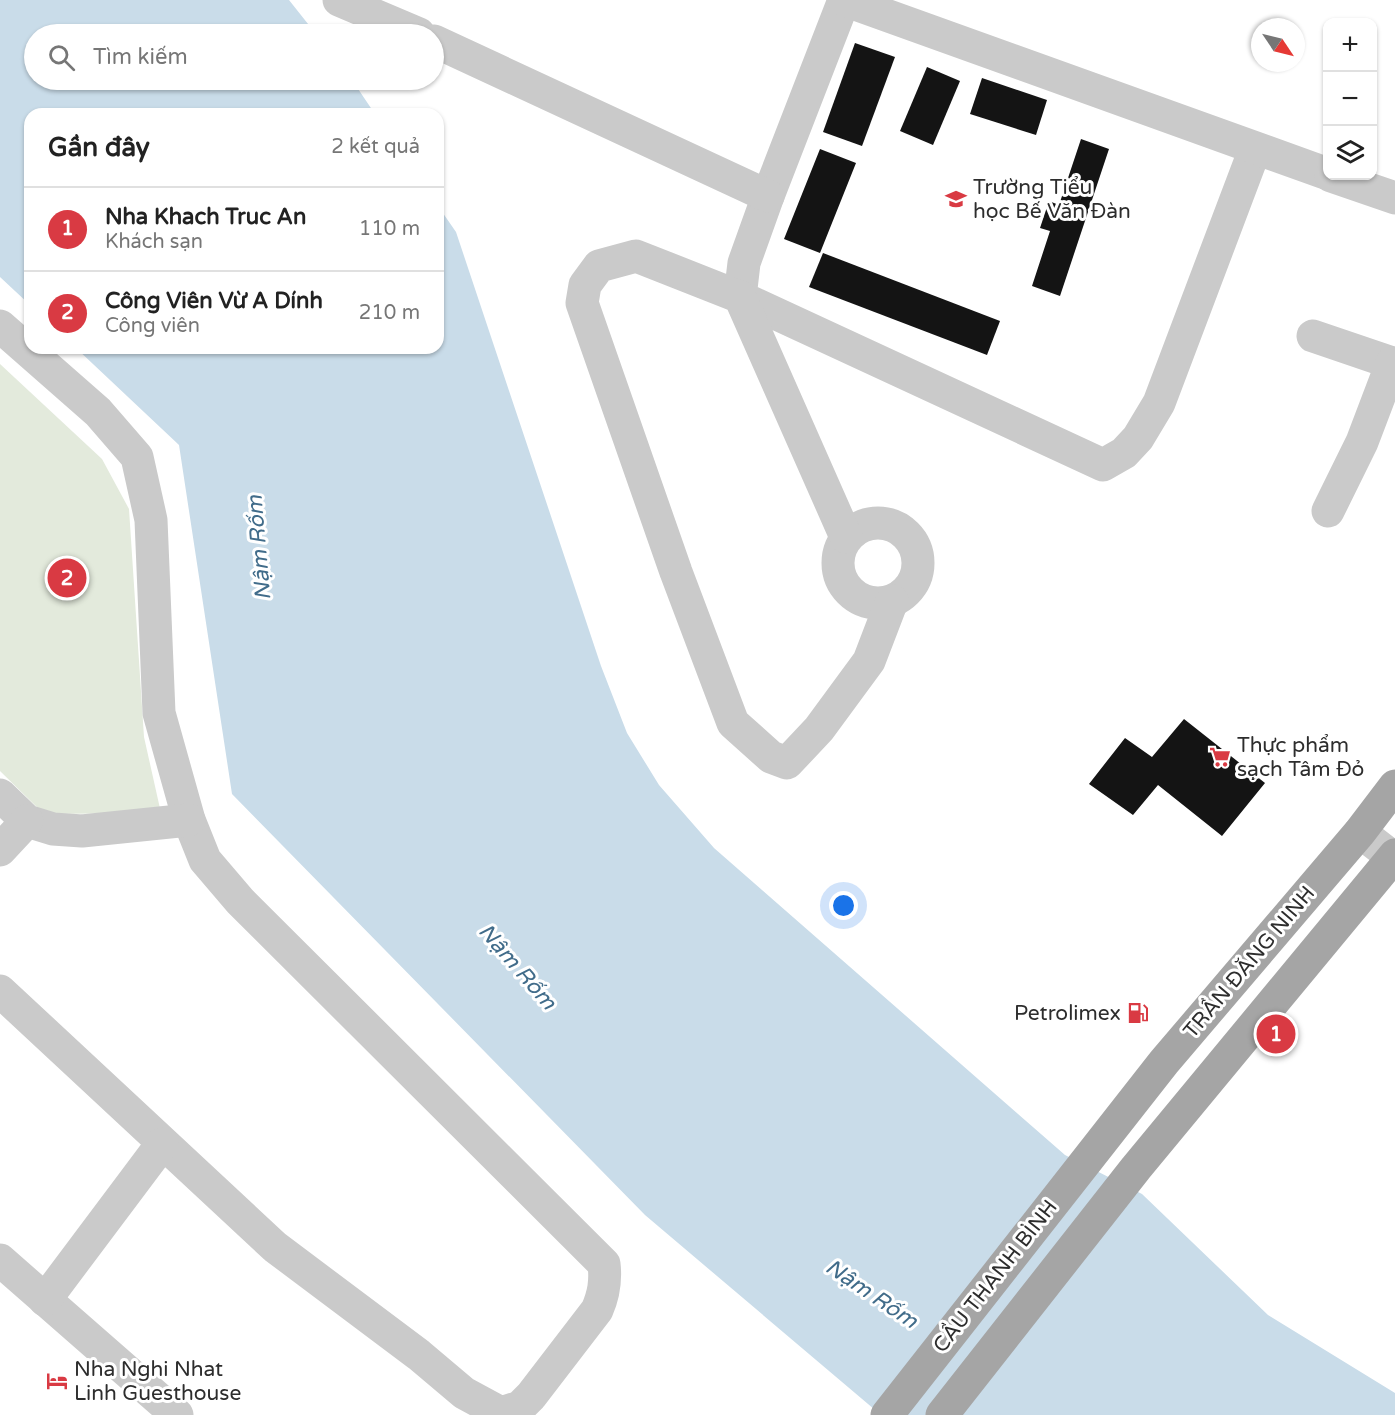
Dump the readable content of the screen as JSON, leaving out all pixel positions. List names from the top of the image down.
{
  "streets": {
    "main road": ["TRẦN ĐĂNG NINH", "CẦU THANH BÌNH"]
  },
  "crossings": [
    ["TRẦN ĐĂNG NINH", "CẦU THANH BÌNH"]
  ],
  "water": ["Nậm Rốm"],
  "places": {
    "school or university": ["Trường Tiểu học Bế Văn Đàn"],
    "supermarket": ["Thực phẩm sạch Tâm Đỏ"],
    "fuel station": ["Petrolimex"],
    "hotel": ["Nha Nghi Nhat Linh Guesthouse"]
  },
  "north": "bottom right",
  "page": {
    "map_buttons": ["+", "−"],
    "search": "Tìm kiếm",
    "heading": ["Gần đây", "2 kết quả"],
    "list": [
      {
        "mark": "1",
        "name": "Nha Khach Truc An",
        "note": "Khách sạn",
        "value": "110 m"
      },
      {
        "mark": "2",
        "name": "Công Viên Vừ A Dính",
        "note": "Công viên",
        "value": "210 m"
      }
    ],
    "pins": ["2", "1"]
  }
}
